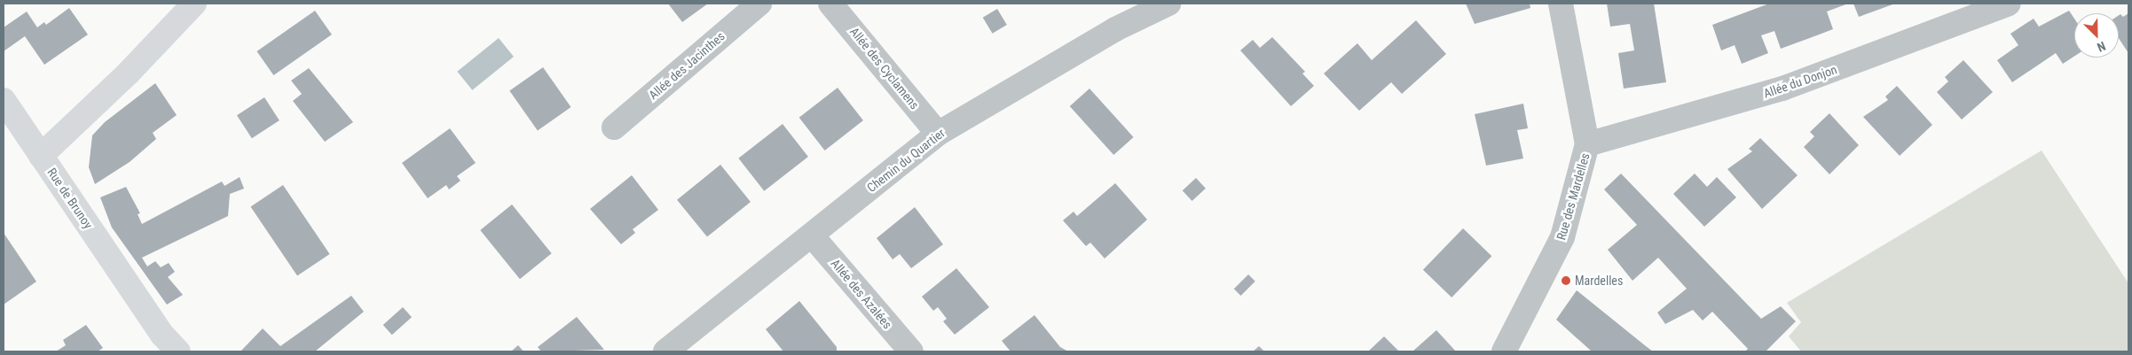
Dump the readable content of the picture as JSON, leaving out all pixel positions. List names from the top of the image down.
{
  "streets": {
    "street": [
      "Allée des Jacinthes",
      "Allée des Cyclamens",
      "Allée du Donjon",
      "Chemin du Quartier",
      "Rue des Mardelles",
      "Rue de Brunoy",
      "Allée des Azalées"
    ]
  },
  "crossings": [
    ["Allée des Cyclamens", "Chemin du Quartier"],
    ["Allée du Donjon", "Rue des Mardelles"],
    ["Chemin du Quartier", "Allée des Azalées"]
  ],
  "places": ["Mardelles"],
  "north": "bottom right"
}
